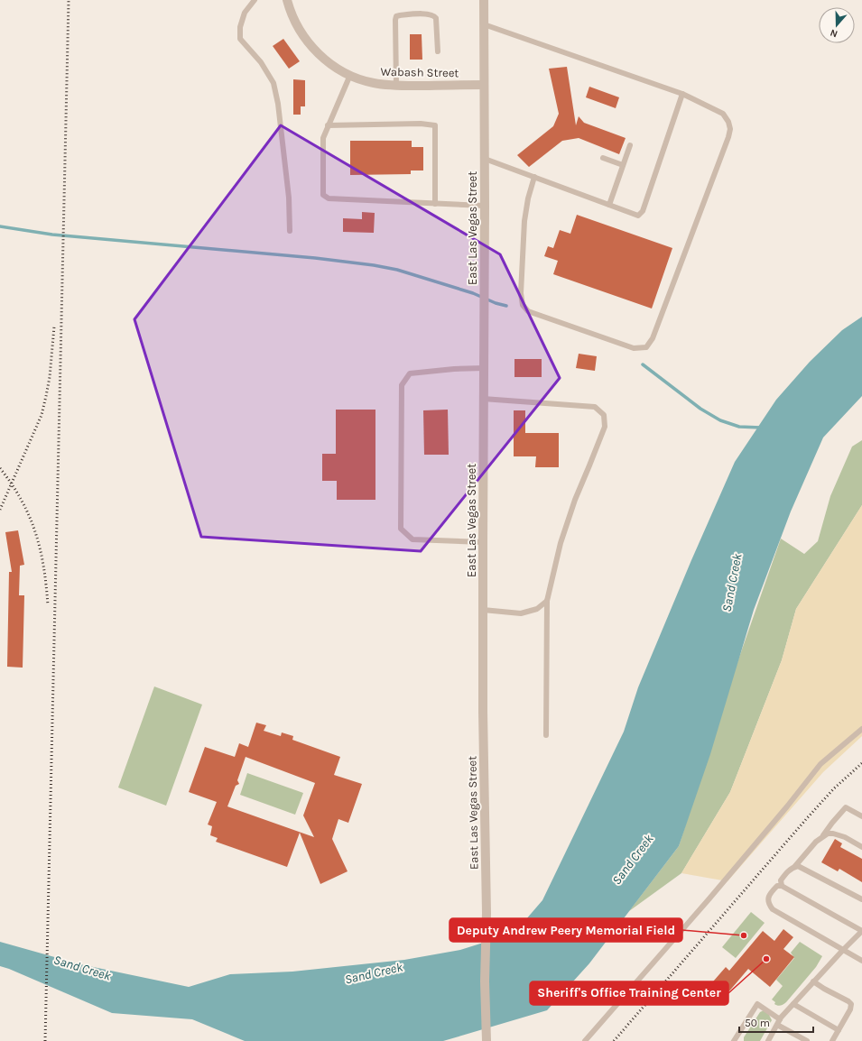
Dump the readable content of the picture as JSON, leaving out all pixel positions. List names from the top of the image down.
{
  "streets": {
    "street": ["Wabash Street", "East Las Vegas Street"]
  },
  "crossings": [
    ["Wabash Street", "East Las Vegas Street"]
  ],
  "water": ["Sand Creek"],
  "places": ["Deputy Andrew Peery Memorial Field", "Sheriff's Office Training Center"],
  "scale_bar": "50 m",
  "north": "bottom"
}
